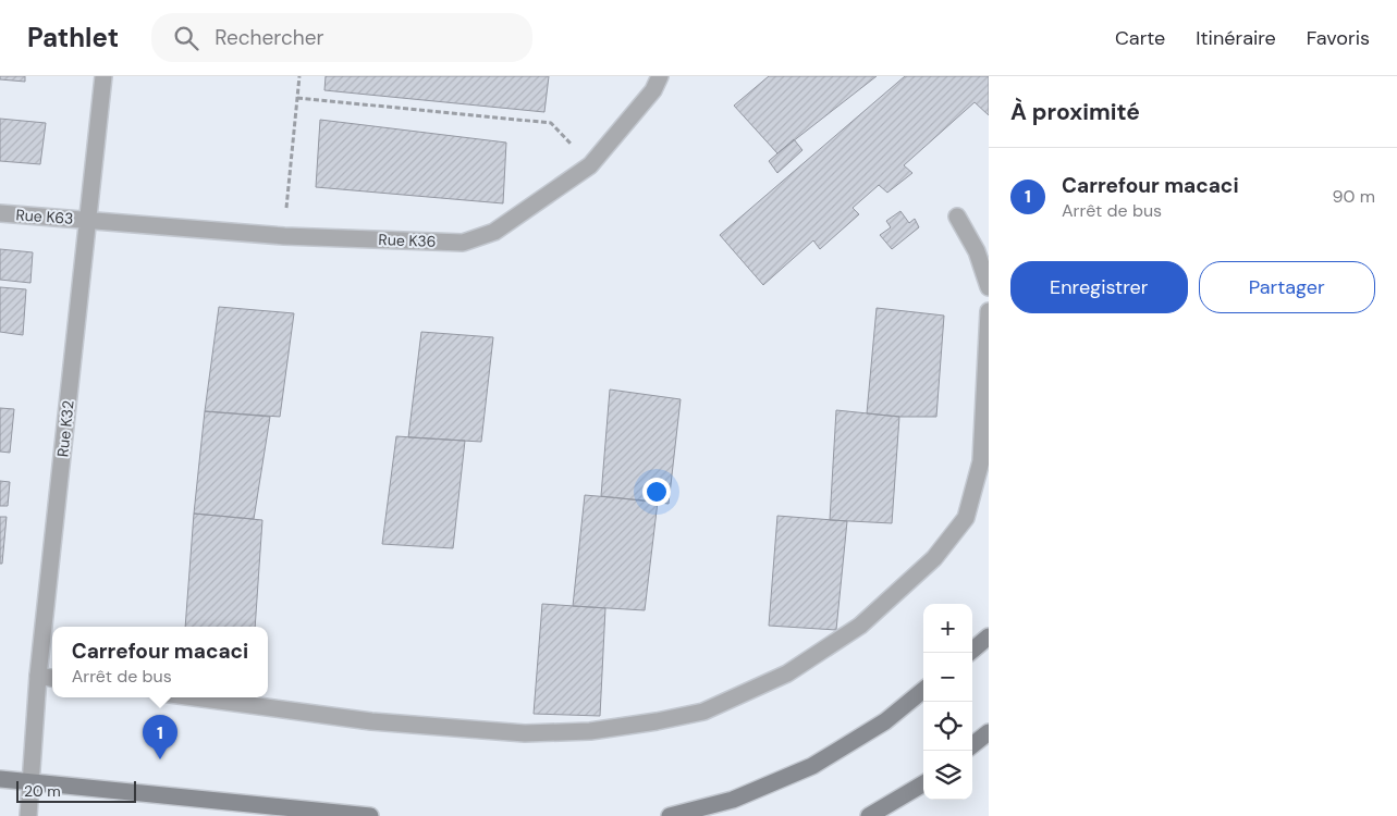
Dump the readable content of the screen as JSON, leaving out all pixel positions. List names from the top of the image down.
{
  "streets": {
    "street": ["Rue K63", "Rue K36", "Rue K32"]
  },
  "crossings": [
    ["Rue K63", "Rue K36"],
    ["Rue K63", "Rue K32"],
    ["Rue K36", "Rue K32"]
  ],
  "scale_bar": "20 m",
  "page": {
    "header": "Pathlet",
    "search": "Rechercher",
    "nav": ["Carte", "Itinéraire", "Favoris"],
    "heading": "À proximité",
    "list": [
      {
        "mark": "1",
        "name": "Carrefour macaci",
        "note": "Arrêt de bus",
        "value": "90 m"
      }
    ],
    "buttons": ["Enregistrer", "Partager"],
    "map_buttons": ["+", "−"],
    "popup": ["Carrefour macaci", "Arrêt de bus"],
    "pins": "1",
    "scale": "20 m"
  }
}
